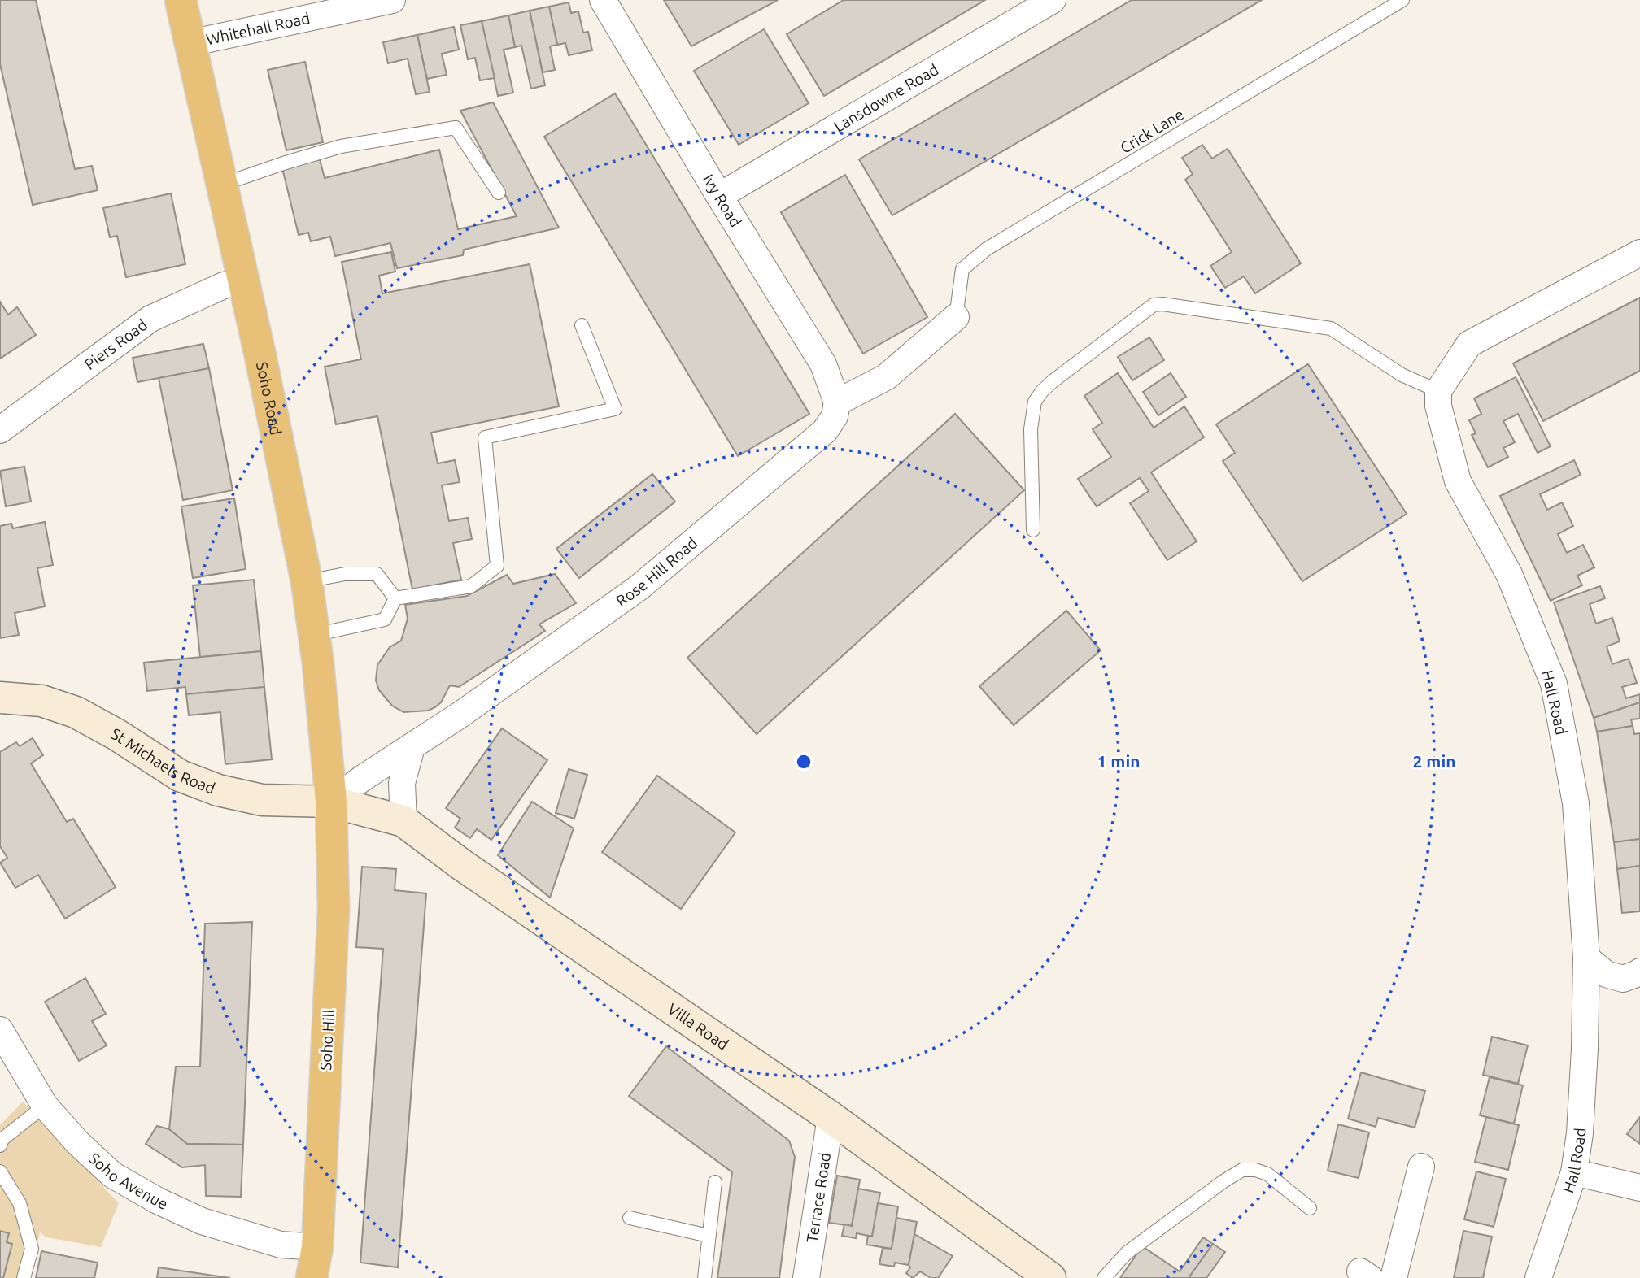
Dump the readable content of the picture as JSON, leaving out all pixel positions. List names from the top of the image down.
{
  "streets": {
    "highway": ["Soho Road", "Soho Hill"],
    "main road": ["St Michaels Road", "Villa Road"],
    "street": [
      "Whitehall Road",
      "Lansdowne Road",
      "Ivy Road",
      "Piers Road",
      "Rose Hill Road",
      "Hall Road",
      "Soho Avenue",
      "Terrace Road"
    ],
    "lane": ["Crick Lane"]
  },
  "crossings": [
    ["Whitehall Road", "Soho Road"],
    ["Lansdowne Road", "Ivy Road"],
    ["Ivy Road", "Rose Hill Road"],
    ["Piers Road", "Soho Road"],
    ["Soho Road", "Rose Hill Road"],
    ["Soho Road", "St Michaels Road"],
    ["Soho Road", "Villa Road"],
    ["Soho Road", "Soho Hill"],
    ["Rose Hill Road", "St Michaels Road"],
    ["Rose Hill Road", "Villa Road"],
    ["Rose Hill Road", "Soho Hill"],
    ["St Michaels Road", "Villa Road"],
    ["St Michaels Road", "Soho Hill"],
    ["Villa Road", "Soho Hill"],
    ["Villa Road", "Terrace Road"],
    ["Soho Hill", "Soho Avenue"]
  ],
  "rings": ["1 min", "2 min"]
}
